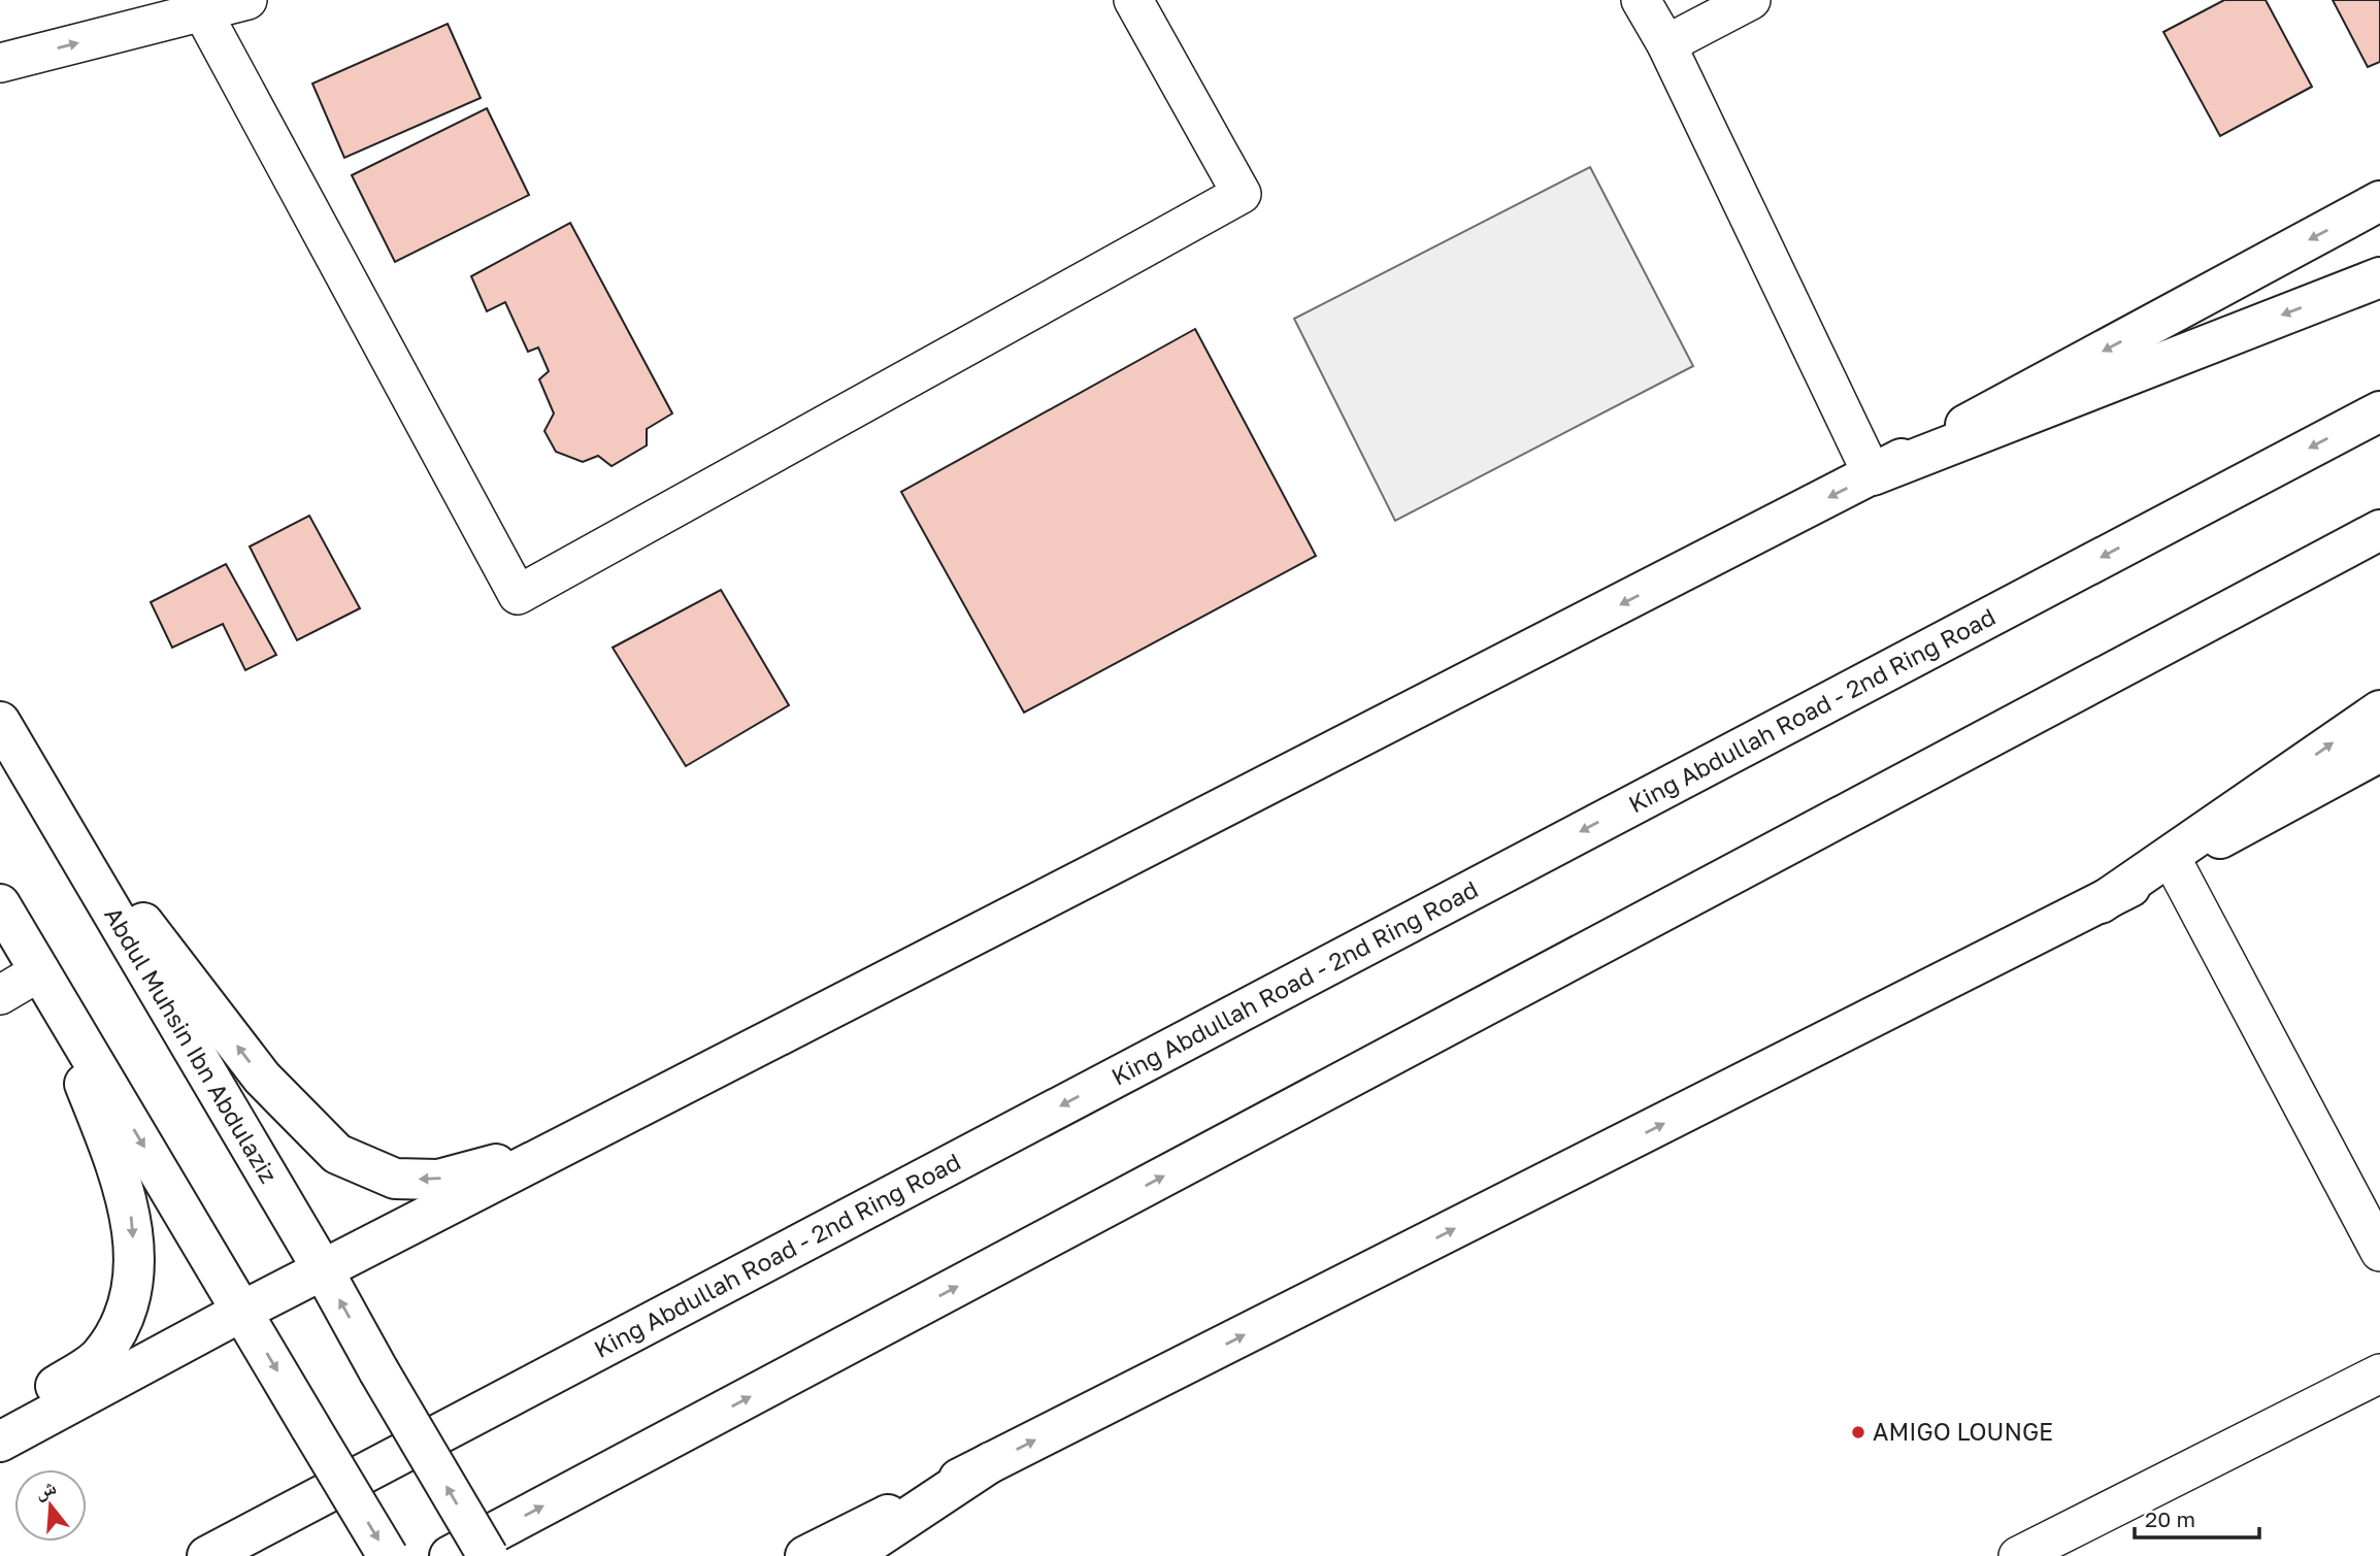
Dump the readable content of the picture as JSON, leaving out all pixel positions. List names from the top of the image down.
{
  "streets": {
    "main road": ["King Abdullah Road - 2nd Ring Road", "Abdul Muhsin Ibn Abdulaziz"]
  },
  "places": ["AMIGO LOUNGE"],
  "scale_bar": "20 m",
  "north": "top"
}
